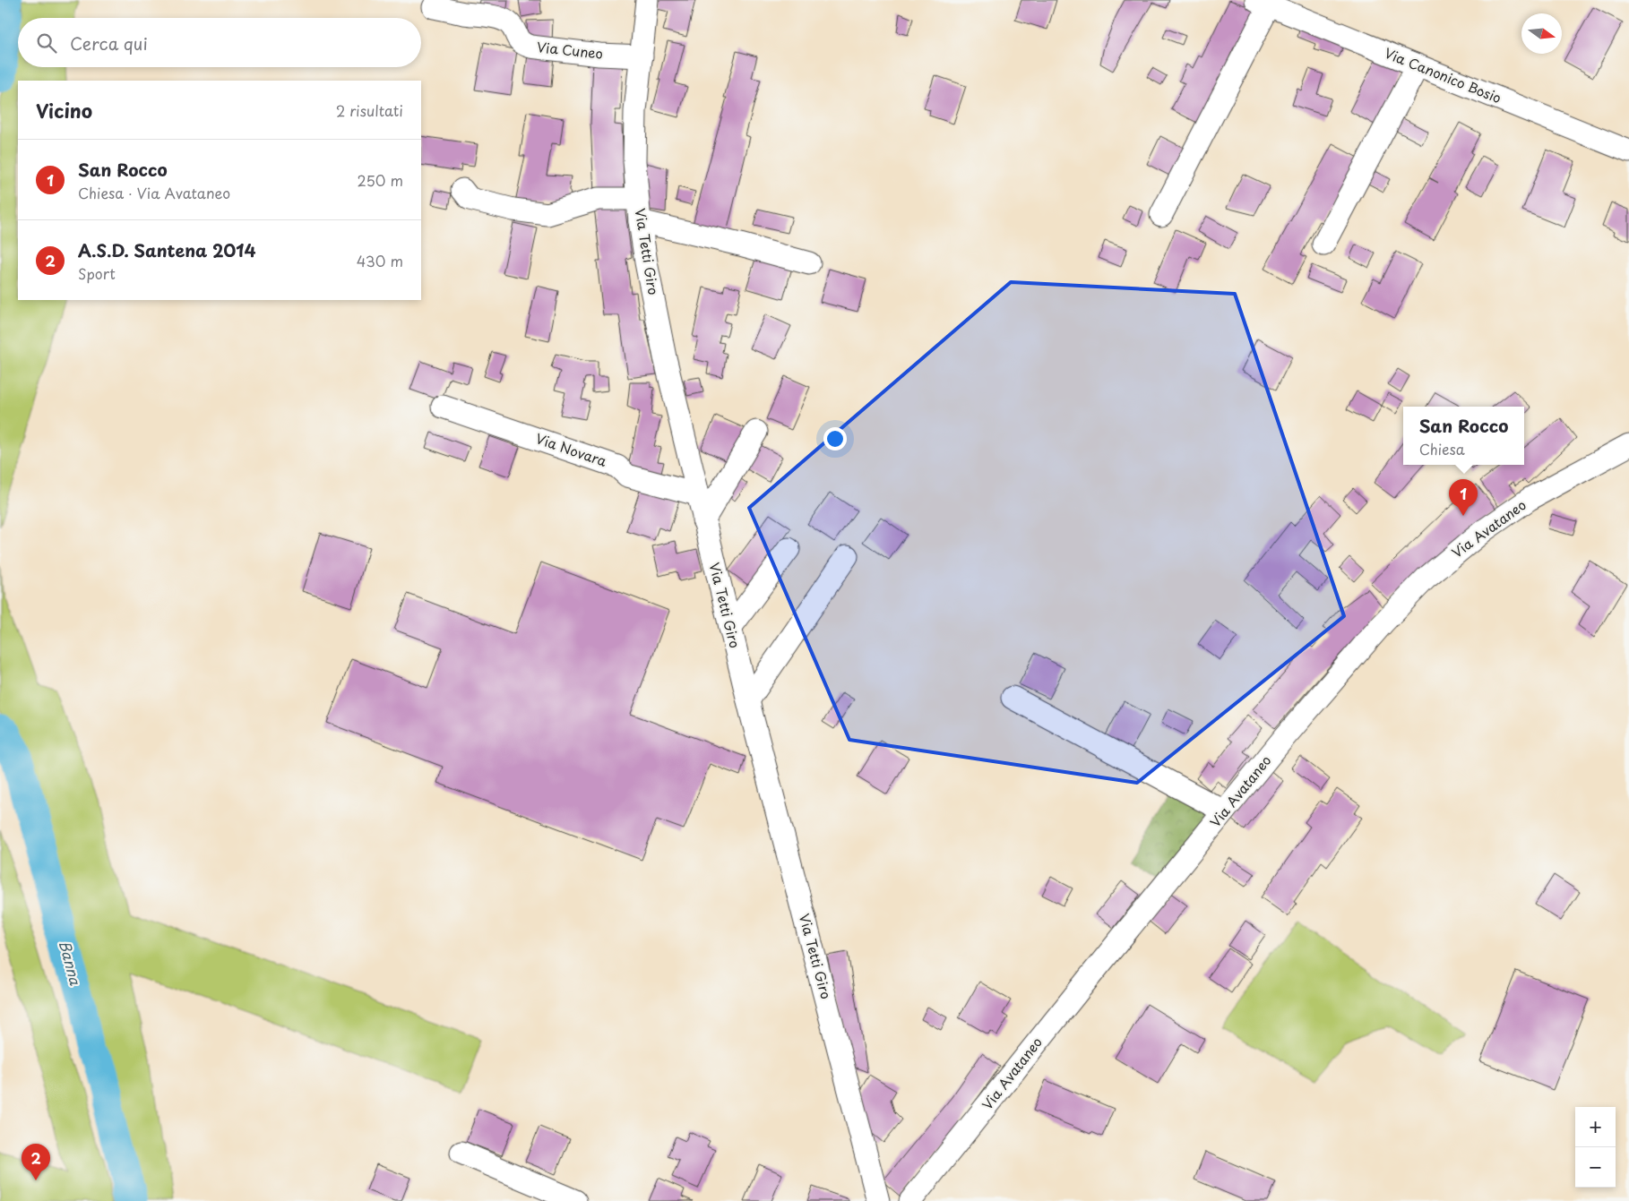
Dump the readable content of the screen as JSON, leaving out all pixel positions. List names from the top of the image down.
{
  "streets": {
    "street": [
      "Via Cuneo",
      "Via Canonico Bosio",
      "Via Tetti Giro",
      "Via Novara",
      "Via Avataneo"
    ]
  },
  "crossings": [
    ["Via Cuneo", "Via Tetti Giro"],
    ["Via Tetti Giro", "Via Novara"]
  ],
  "water": ["Banna"],
  "north": "right",
  "page": {
    "search": "Cerca qui",
    "heading": ["Vicino", "2 risultati"],
    "list": [
      {
        "mark": "1",
        "name": "San Rocco",
        "note": "Chiesa · Via Avataneo",
        "value": "250 m"
      },
      {
        "mark": "2",
        "name": "A.S.D. Santena 2014",
        "note": "Sport",
        "value": "430 m"
      }
    ],
    "popup": ["San Rocco", "Chiesa"],
    "pins": ["1", "2"],
    "map_buttons": ["+", "−"]
  }
}
